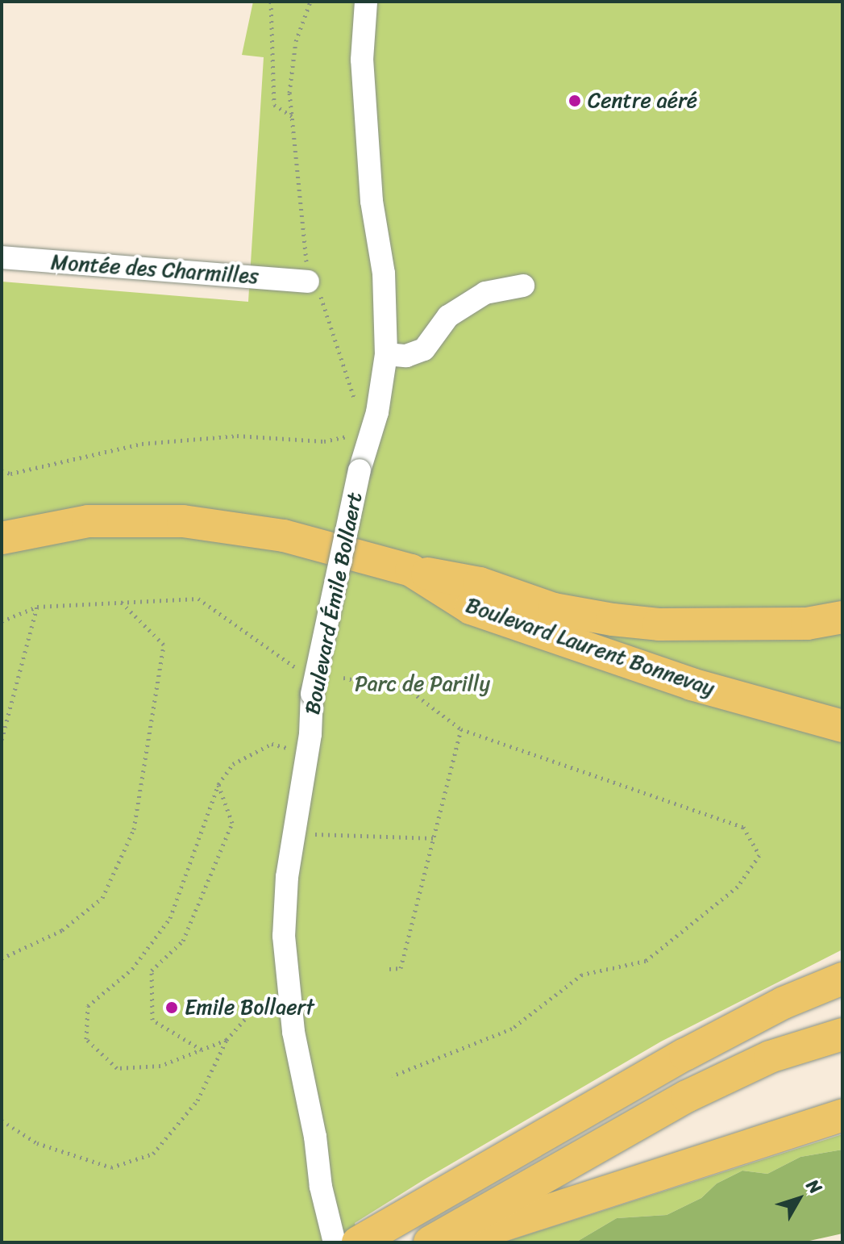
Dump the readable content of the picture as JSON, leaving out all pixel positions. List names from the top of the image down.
{
  "streets": {
    "highway": ["Boulevard Laurent Bonnevay"],
    "street": ["Montée des Charmilles", "Boulevard Émile Bollaert"]
  },
  "parks": ["Parc de Parilly"],
  "places": ["Centre aéré", "Emile Bollaert"],
  "north": "top right"
}
